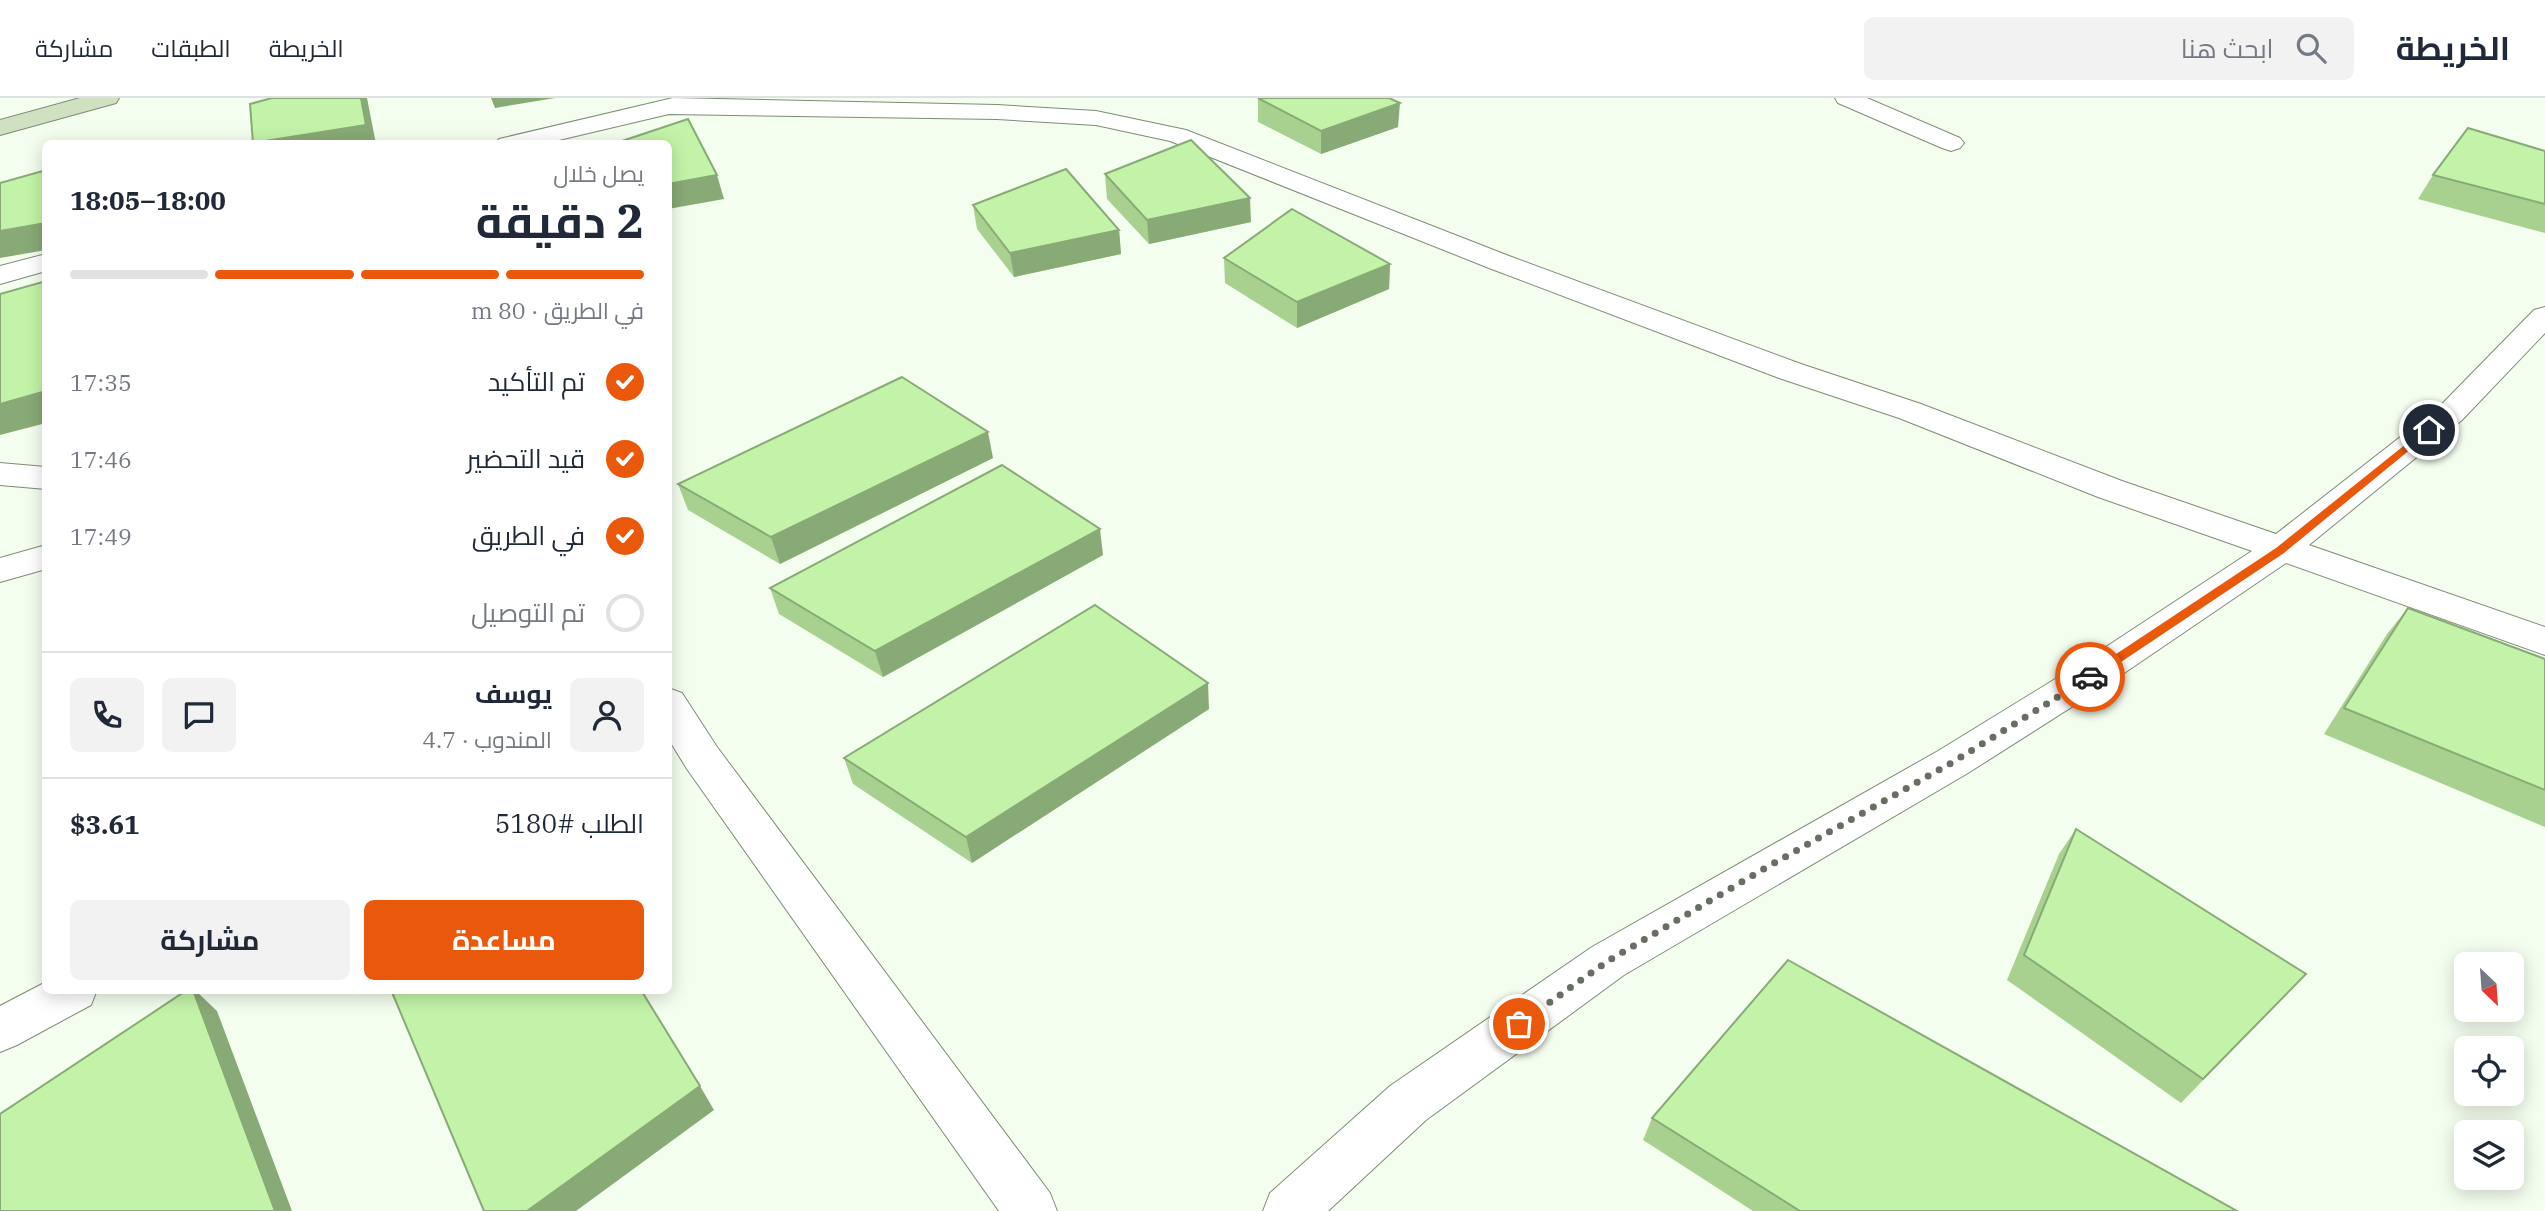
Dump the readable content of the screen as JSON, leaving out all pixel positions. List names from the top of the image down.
{
  "north": "bottom right",
  "page": {
    "header": "الخريطة",
    "search": "ابحث هنا",
    "nav": ["الخريطة", "الطبقات", "مشاركة"],
    "heading": ["2 دقيقة", "يصل خلال", "18:00–18:05"],
    "panel": [
      "يوسف",
      "المندوب · 4.7",
      "الطلب #5180",
      "$3.61"
    ],
    "bar": "في الطريق · 80 m",
    "list": [
      ["تم التأكيد", "17:35"],
      ["قيد التحضير", "17:46"],
      ["في الطريق", "17:49"],
      "تم التوصيل"
    ],
    "buttons": ["مساعدة", "مشاركة"]
  }
}
